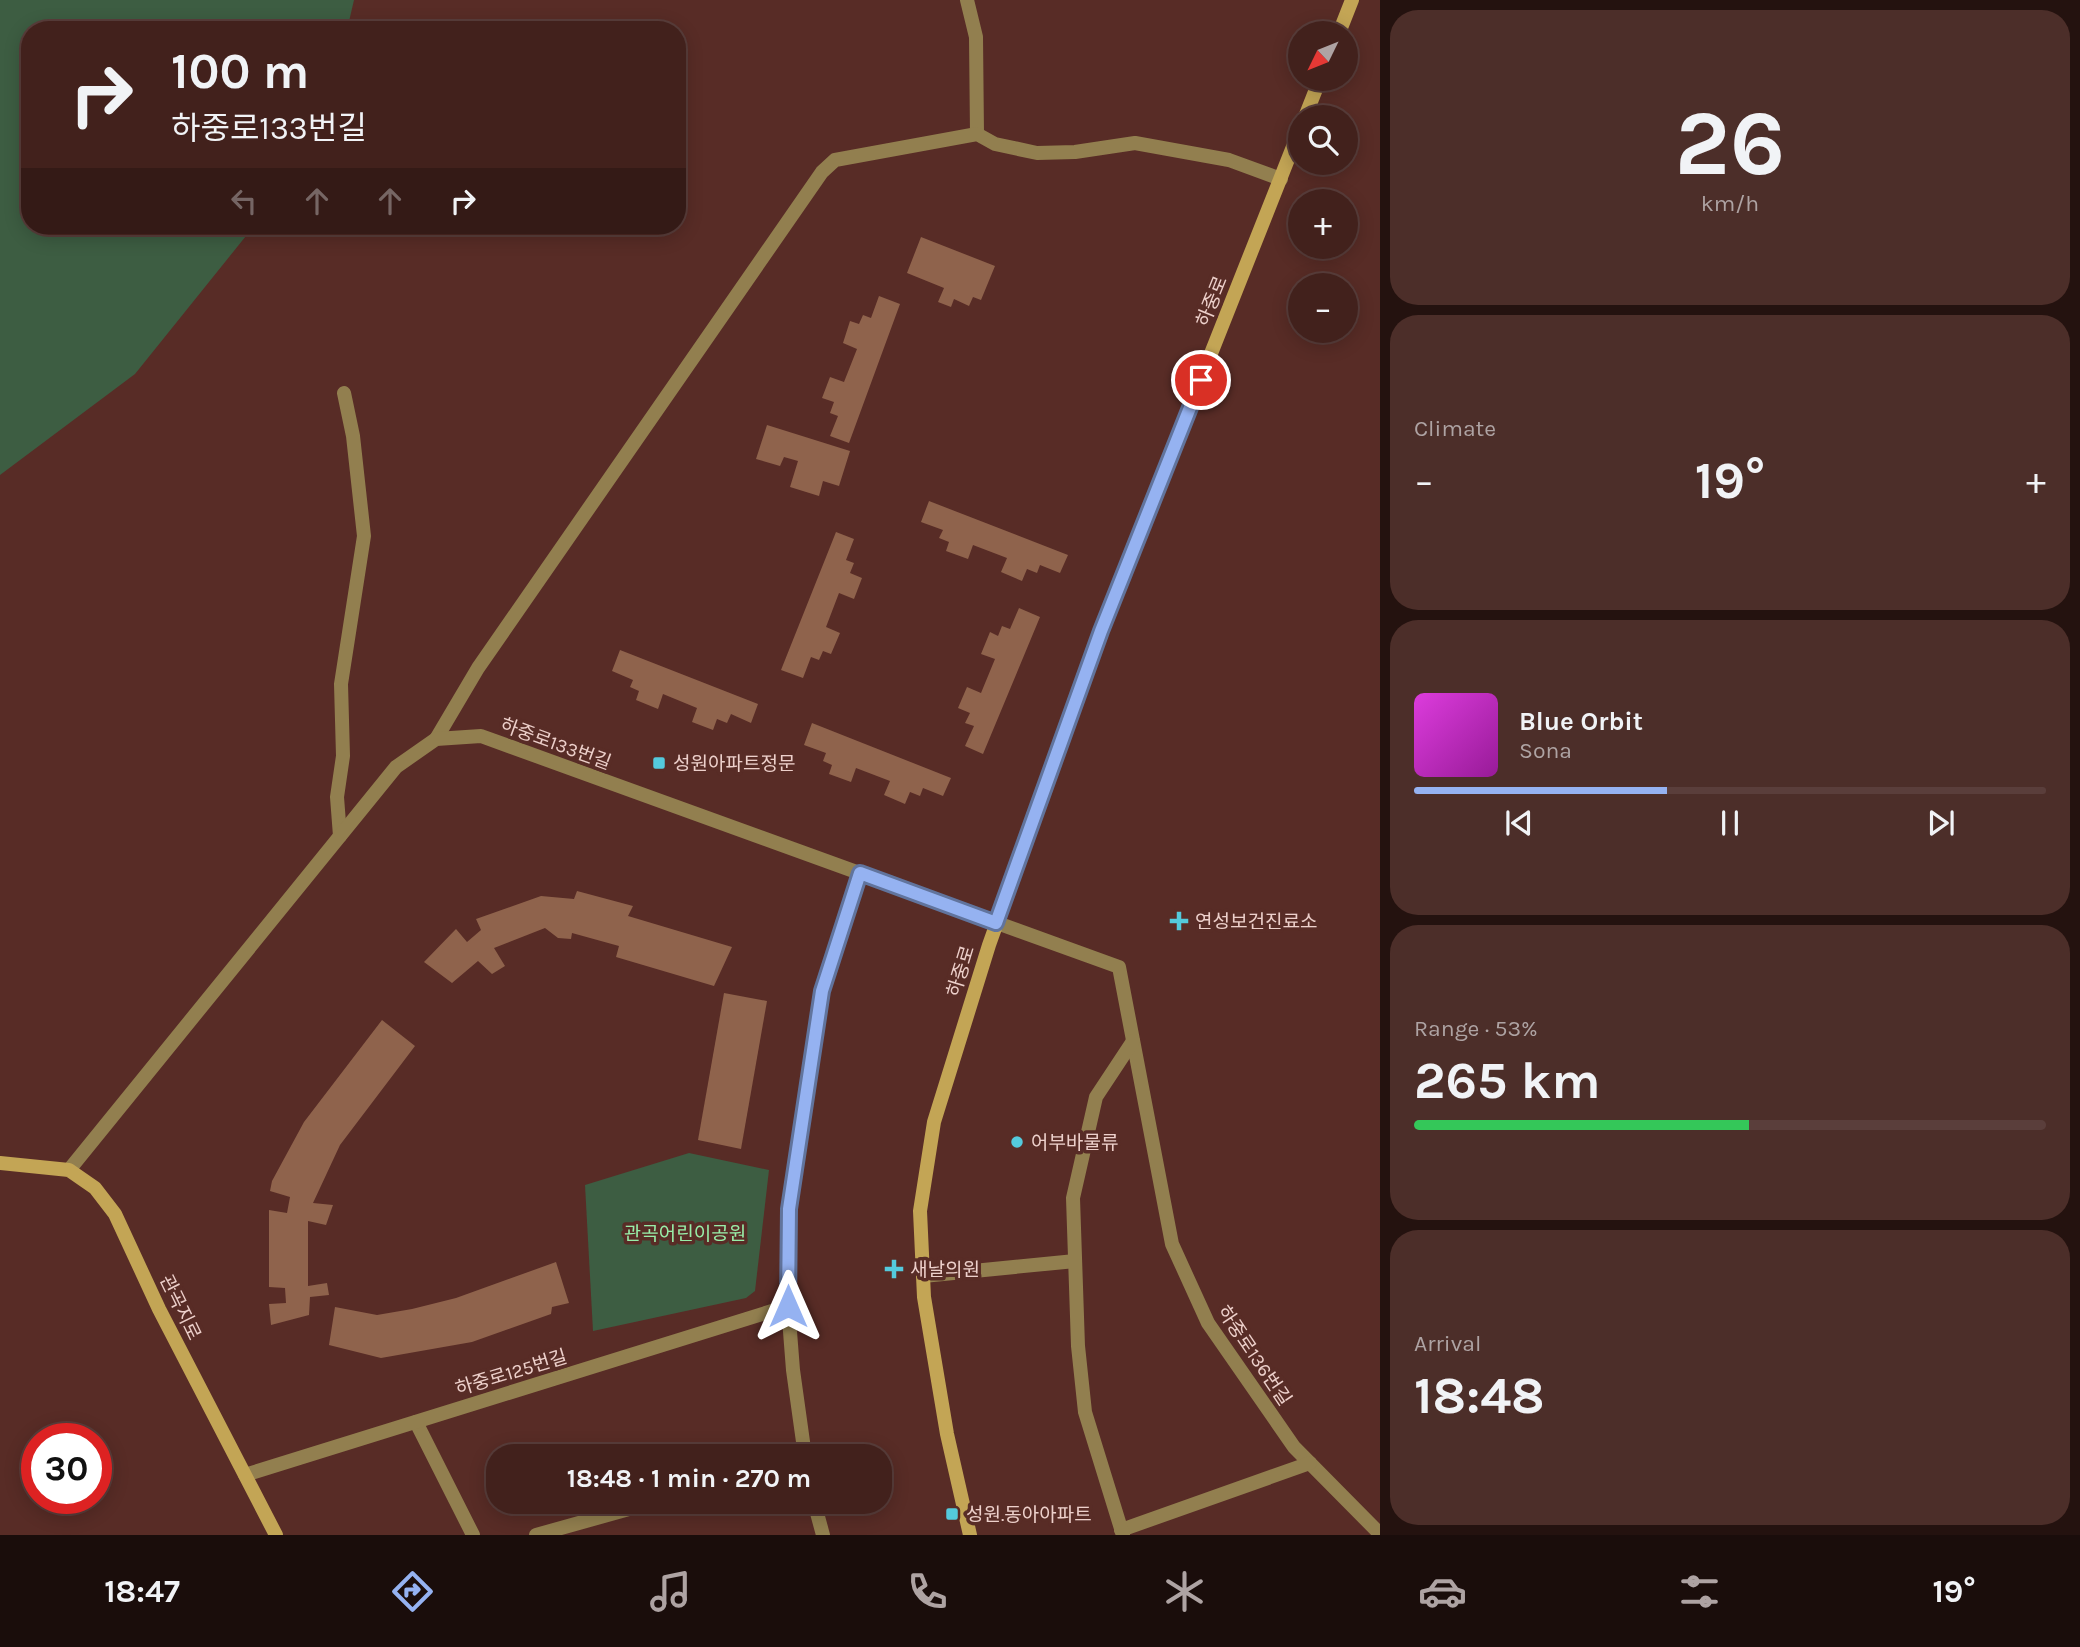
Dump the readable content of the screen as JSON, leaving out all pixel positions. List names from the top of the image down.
{
  "streets": {
    "street": [
      "하중로",
      "하중로133번길",
      "관곡지로",
      "하중로136번길",
      "하중로125번길"
    ]
  },
  "crossings": [
    ["하중로", "하중로133번길"],
    ["하중로", "하중로136번길"],
    ["하중로133번길", "하중로136번길"],
    ["관곡지로", "하중로125번길"]
  ],
  "parks": ["관곡어린이공원"],
  "places": {
    "transit": ["성원아파트정문", "성원.동아아파트"],
    "health": ["연성보건진료소", "새날의원"],
    "other": ["어부바물류"]
  },
  "north": "bottom left",
  "page": {
    "tile": [
      ["26", "km/h"],
      "Climate",
      ["Range · 53%", "265 km"],
      ["Arrival", "18:48"]
    ],
    "map_buttons": ["+", "−"],
    "turn": ["100 m", "하중로133번길"],
    "heat": ["−", "19°", "+"],
    "song": ["Blue Orbit", "Sona"],
    "limit": "30",
    "trip": "18:48 · 1 min · 270 m",
    "tabs": ["18:47", "19°"]
  }
}
